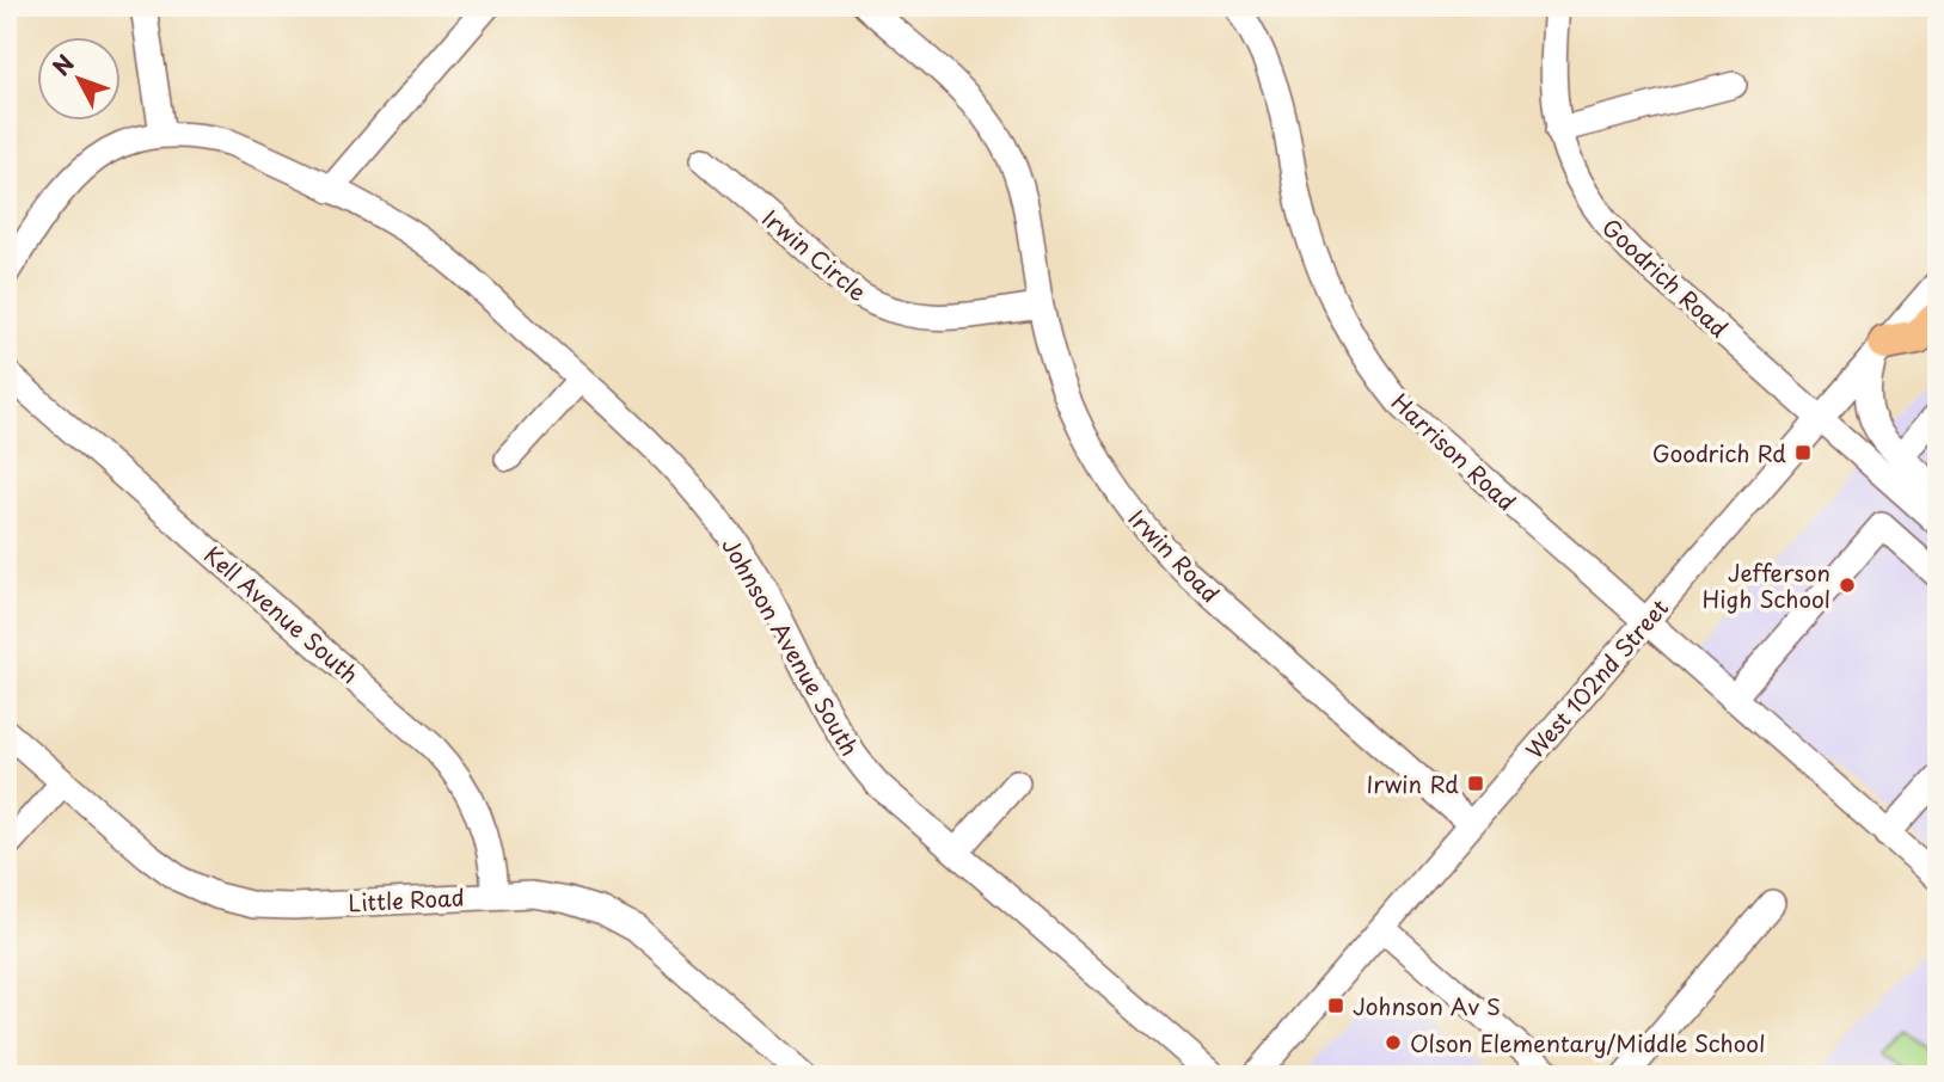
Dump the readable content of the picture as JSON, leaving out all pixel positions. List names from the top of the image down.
{
  "streets": {
    "street": [
      "Irwin Circle",
      "Goodrich Road",
      "Harrison Road",
      "Irwin Road",
      "Kell Avenue South",
      "Johnson Avenue South",
      "West 102nd Street",
      "Little Road"
    ]
  },
  "crossings": [
    ["Irwin Circle", "Irwin Road"],
    ["Goodrich Road", "West 102nd Street"],
    ["Harrison Road", "West 102nd Street"],
    ["Irwin Road", "West 102nd Street"],
    ["Kell Avenue South", "Little Road"]
  ],
  "places": {
    "transit": ["Goodrich Rd", "Irwin Rd", "Johnson Av S"],
    "other": ["Jefferson High School", "Olson Elementary/Middle School"]
  },
  "north": "top left"
}
